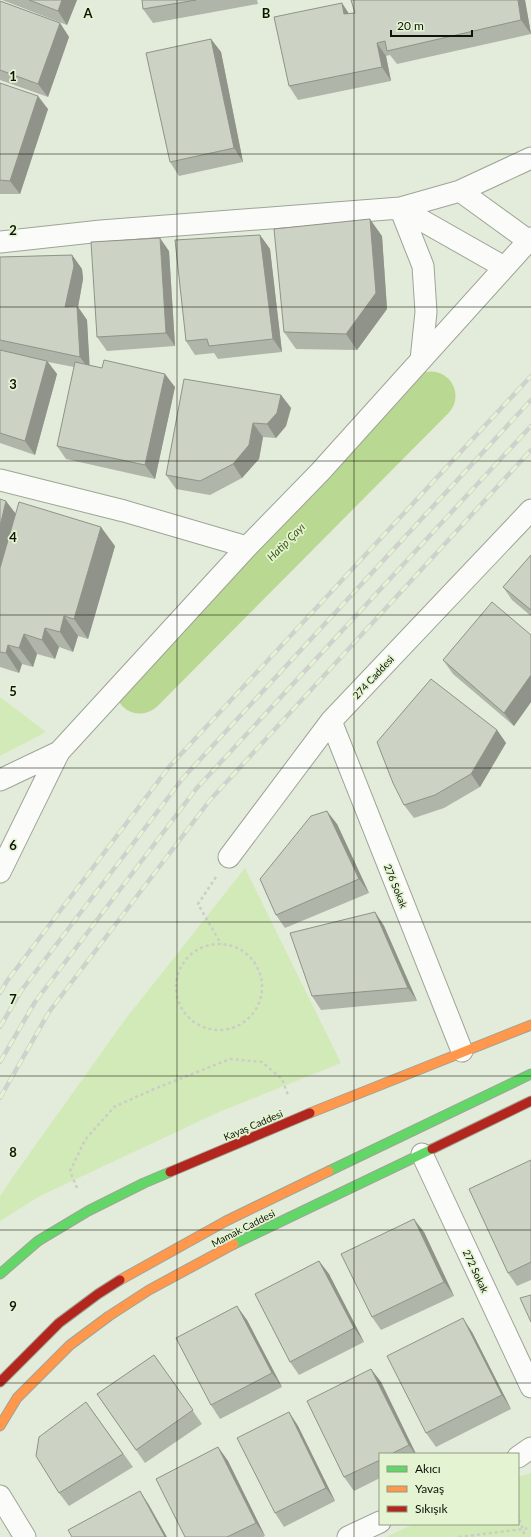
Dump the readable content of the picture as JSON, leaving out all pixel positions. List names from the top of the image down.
{
  "streets": {
    "main road": ["Kayaş Caddesi", "Mamak Caddesi"],
    "street": ["274 Caddesi", "276 Sokak", "272 Sokak"]
  },
  "crossings": [
    ["274 Caddesi", "276 Sokak"],
    ["276 Sokak", "Kayaş Caddesi"],
    ["Mamak Caddesi", "272 Sokak"]
  ],
  "water": ["Hatip Çayı"],
  "legend": ["Akıcı", "Yavaş", "Sıkışık"],
  "scale_bar": "20 m",
  "grid": {
    "columns": ["A", "B"],
    "rows": [
      "1",
      "2",
      "3",
      "4",
      "5",
      "6",
      "7",
      "8",
      "9"
    ]
  }
}
